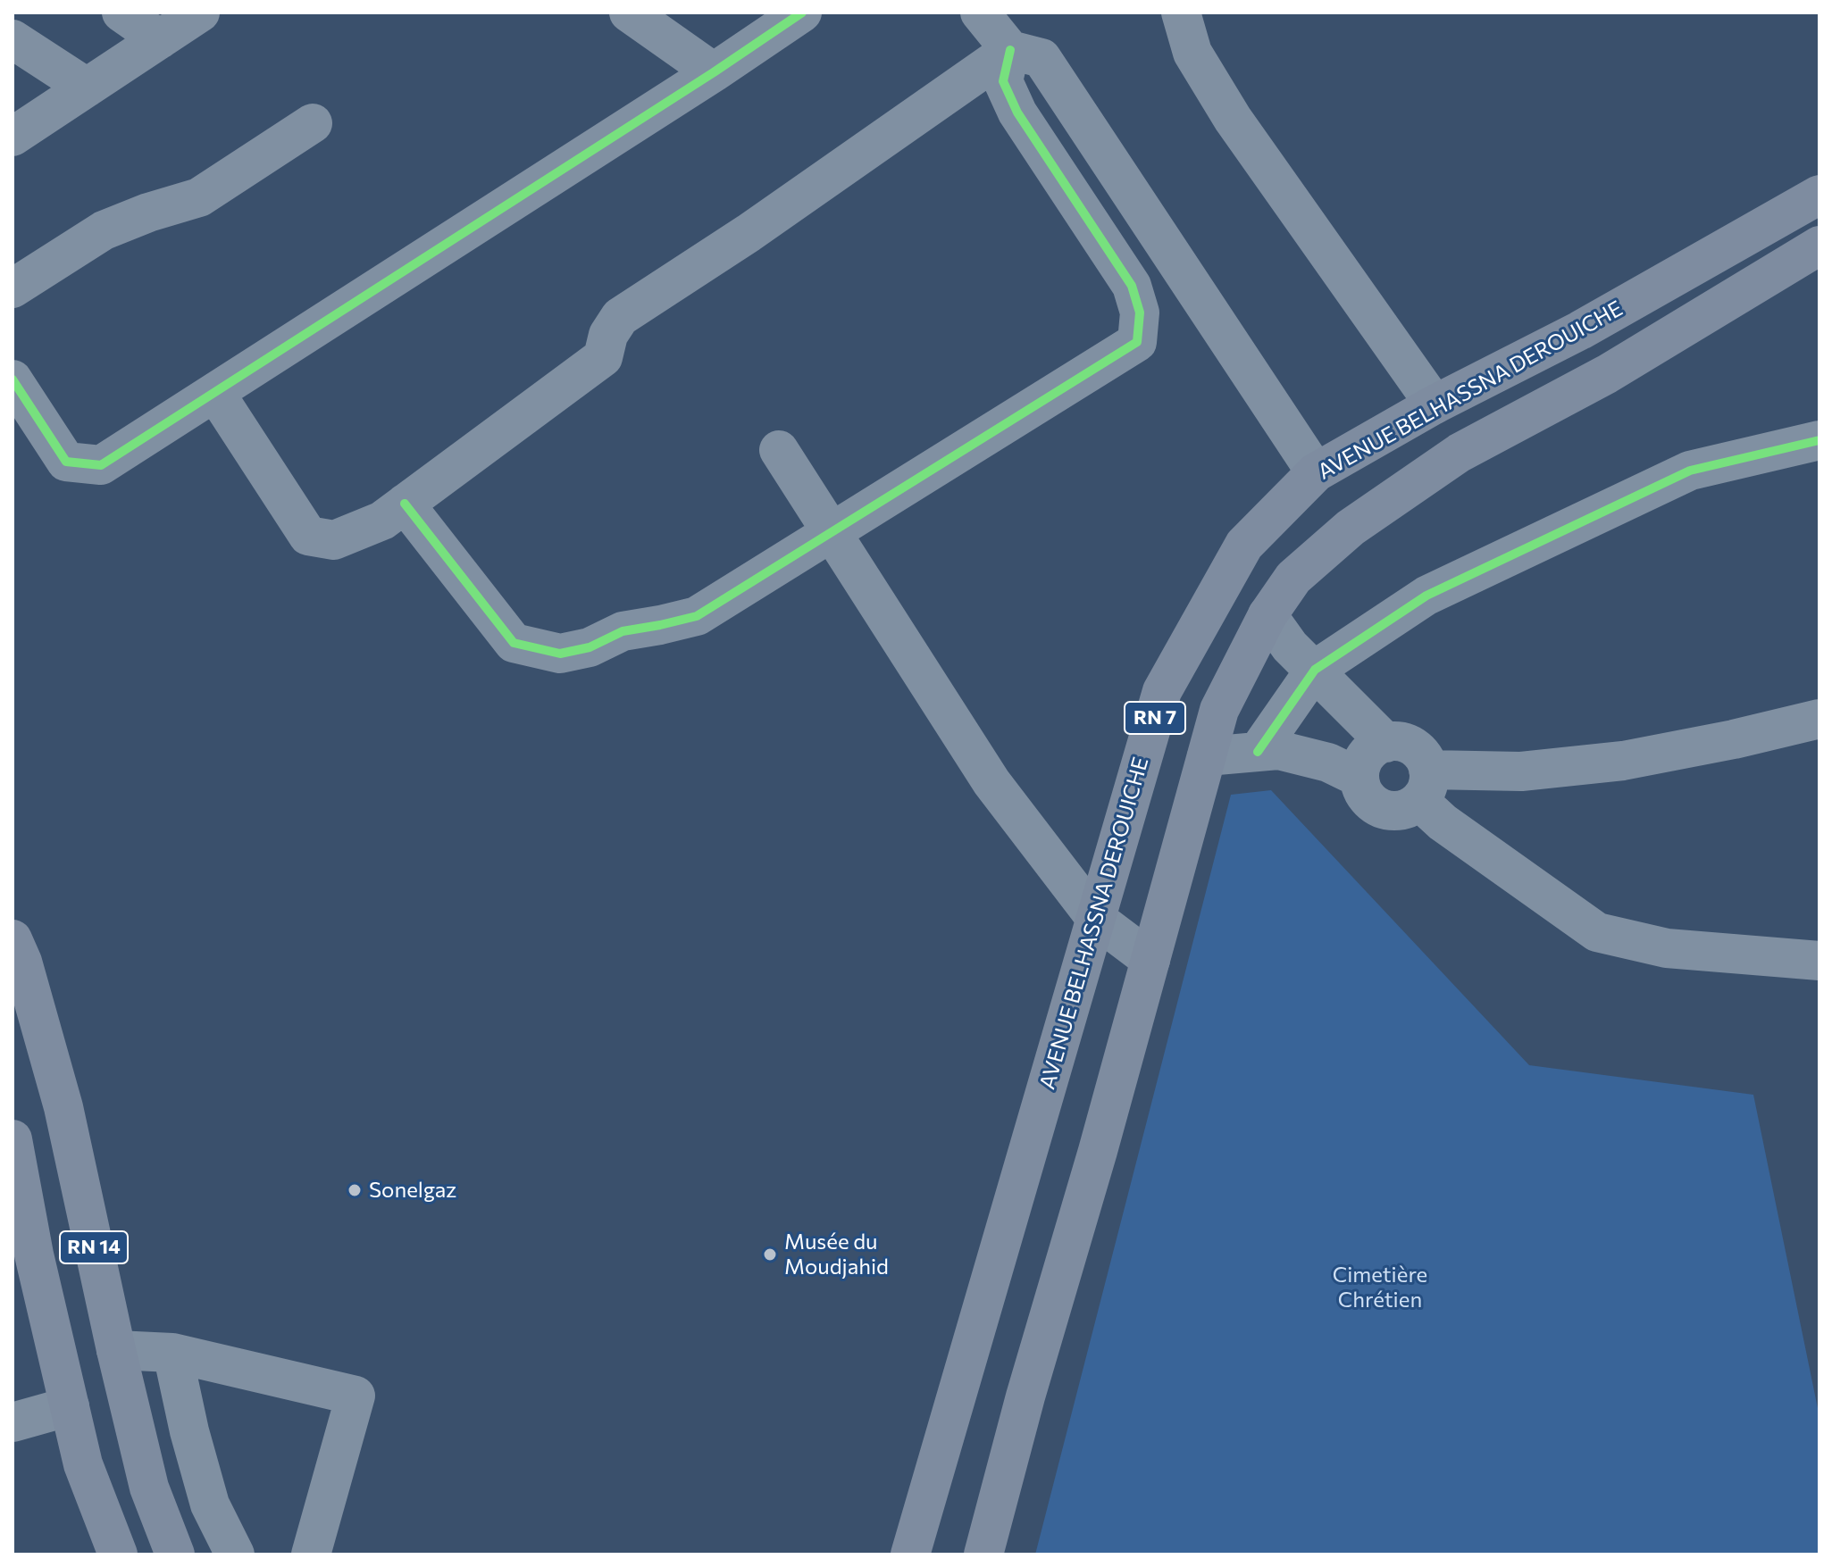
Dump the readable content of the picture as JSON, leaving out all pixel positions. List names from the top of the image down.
{
  "streets": {
    "main road": ["AVENUE BELHASSNA DEROUICHE", "RN 7", "RN 14"]
  },
  "parks": ["Cimetière Chrétien"],
  "places": ["Sonelgaz", "Musée du Moudjahid"]
}
